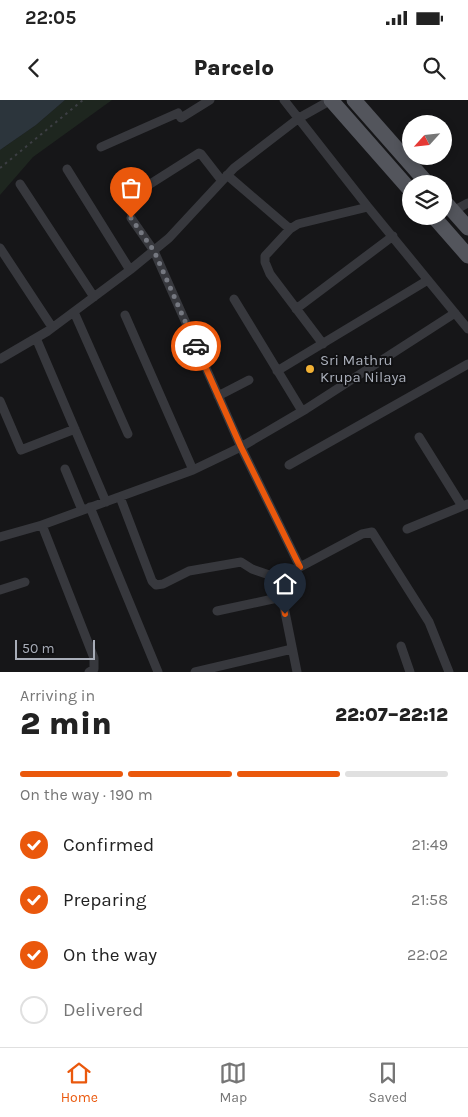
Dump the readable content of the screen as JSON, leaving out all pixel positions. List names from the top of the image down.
{
  "places": ["Sri Mathru Krupa Nilaya"],
  "scale_bar": "50 m",
  "north": "bottom left",
  "page": {
    "status": "22:05",
    "header": "Parcelo",
    "scale": "50 m",
    "heading": ["2 min", "Arriving in", "22:07–22:12"],
    "bar": "On the way · 190 m",
    "list": [
      ["Confirmed", "21:49"],
      ["Preparing", "21:58"],
      ["On the way", "22:02"],
      "Delivered"
    ],
    "tabs": ["Home", "Map", "Saved"]
  }
}
